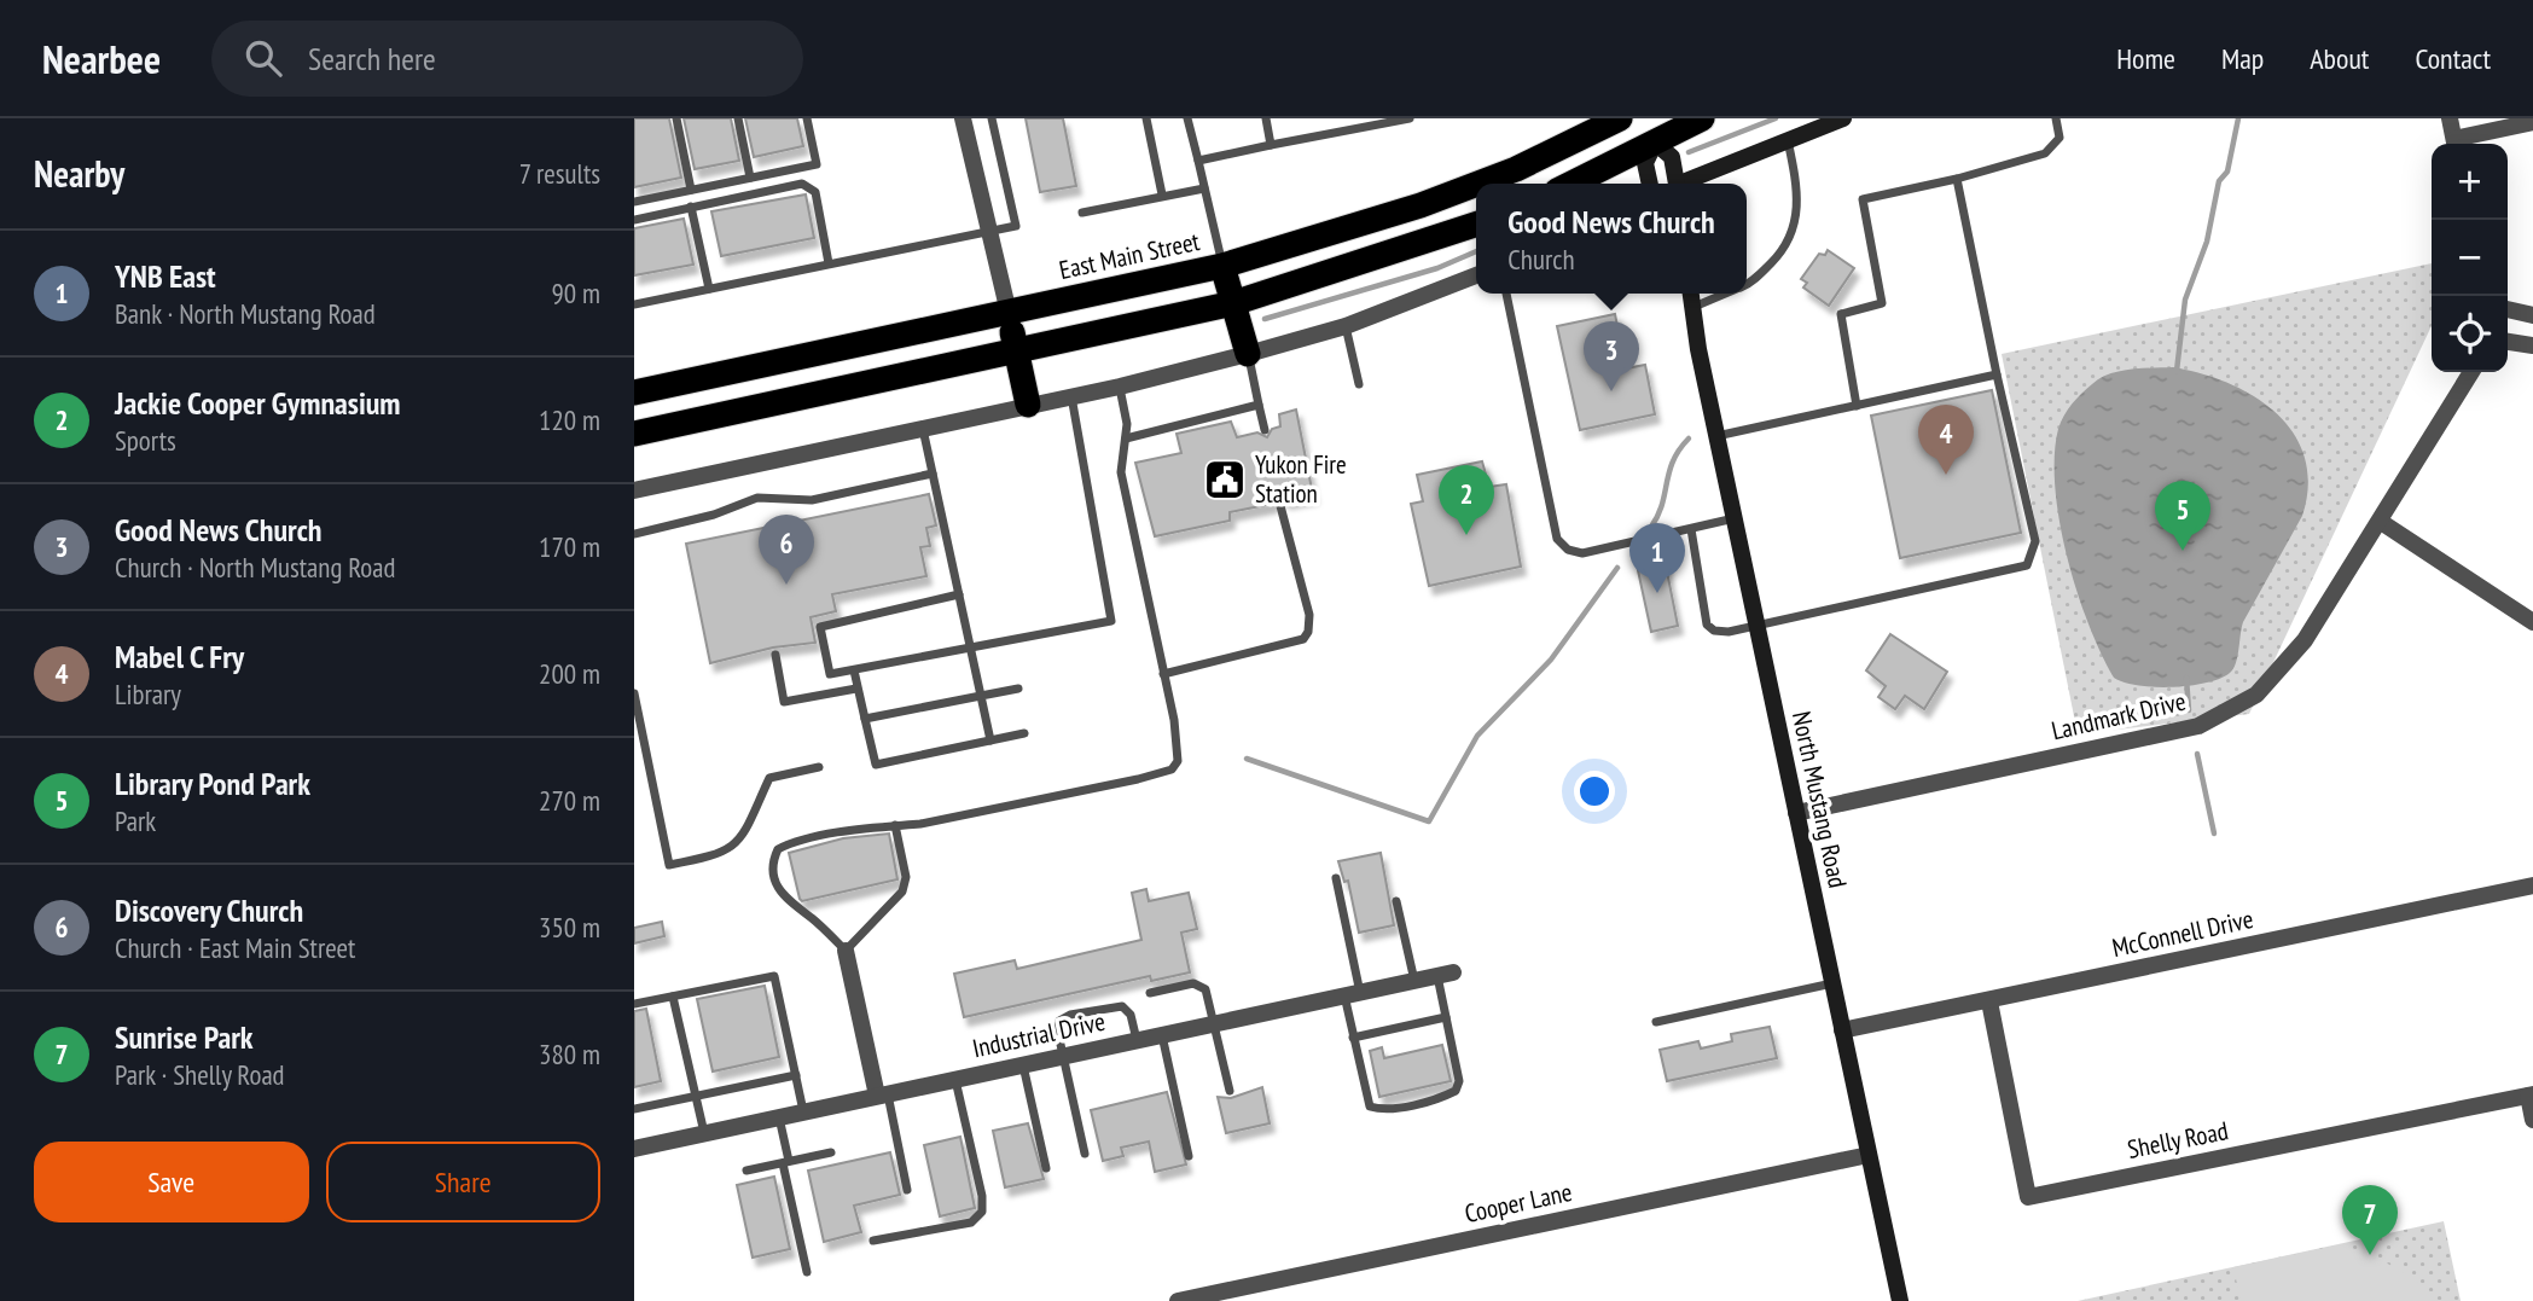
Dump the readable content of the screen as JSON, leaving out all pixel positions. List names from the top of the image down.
{
  "streets": {
    "highway": ["East Main Street"],
    "main road": ["North Mustang Road"],
    "street": [
      "Landmark Drive",
      "McConnell Drive",
      "Industrial Drive",
      "Shelly Road",
      "Cooper Lane"
    ]
  },
  "crossings": [
    ["Landmark Drive", "North Mustang Road"],
    ["North Mustang Road", "McConnell Drive"],
    ["North Mustang Road", "Cooper Lane"],
    ["McConnell Drive", "Shelly Road"]
  ],
  "places": {
    "public building": ["Yukon Fire Station"]
  },
  "page": {
    "header": "Nearbee",
    "search": "Search here",
    "nav": [
      "Home",
      "Map",
      "About",
      "Contact"
    ],
    "heading": ["Nearby", "7 results"],
    "map_buttons": ["+", "−"],
    "popup": ["Good News Church", "Church"],
    "list": [
      {
        "mark": "1",
        "name": "YNB East",
        "note": "Bank · North Mustang Road",
        "value": "90 m"
      },
      {
        "mark": "2",
        "name": "Jackie Cooper Gymnasium",
        "note": "Sports",
        "value": "120 m"
      },
      {
        "mark": "3",
        "name": "Good News Church",
        "note": "Church · North Mustang Road",
        "value": "170 m"
      },
      {
        "mark": "4",
        "name": "Mabel C Fry",
        "note": "Library",
        "value": "200 m"
      },
      {
        "mark": "5",
        "name": "Library Pond Park",
        "note": "Park",
        "value": "270 m"
      },
      {
        "mark": "6",
        "name": "Discovery Church",
        "note": "Church · East Main Street",
        "value": "350 m"
      },
      {
        "mark": "7",
        "name": "Sunrise Park",
        "note": "Park · Shelly Road",
        "value": "380 m"
      }
    ],
    "pins": [
      "3",
      "4",
      "2",
      "5",
      "6",
      "1",
      "7"
    ],
    "buttons": ["Save", "Share"]
  }
}
